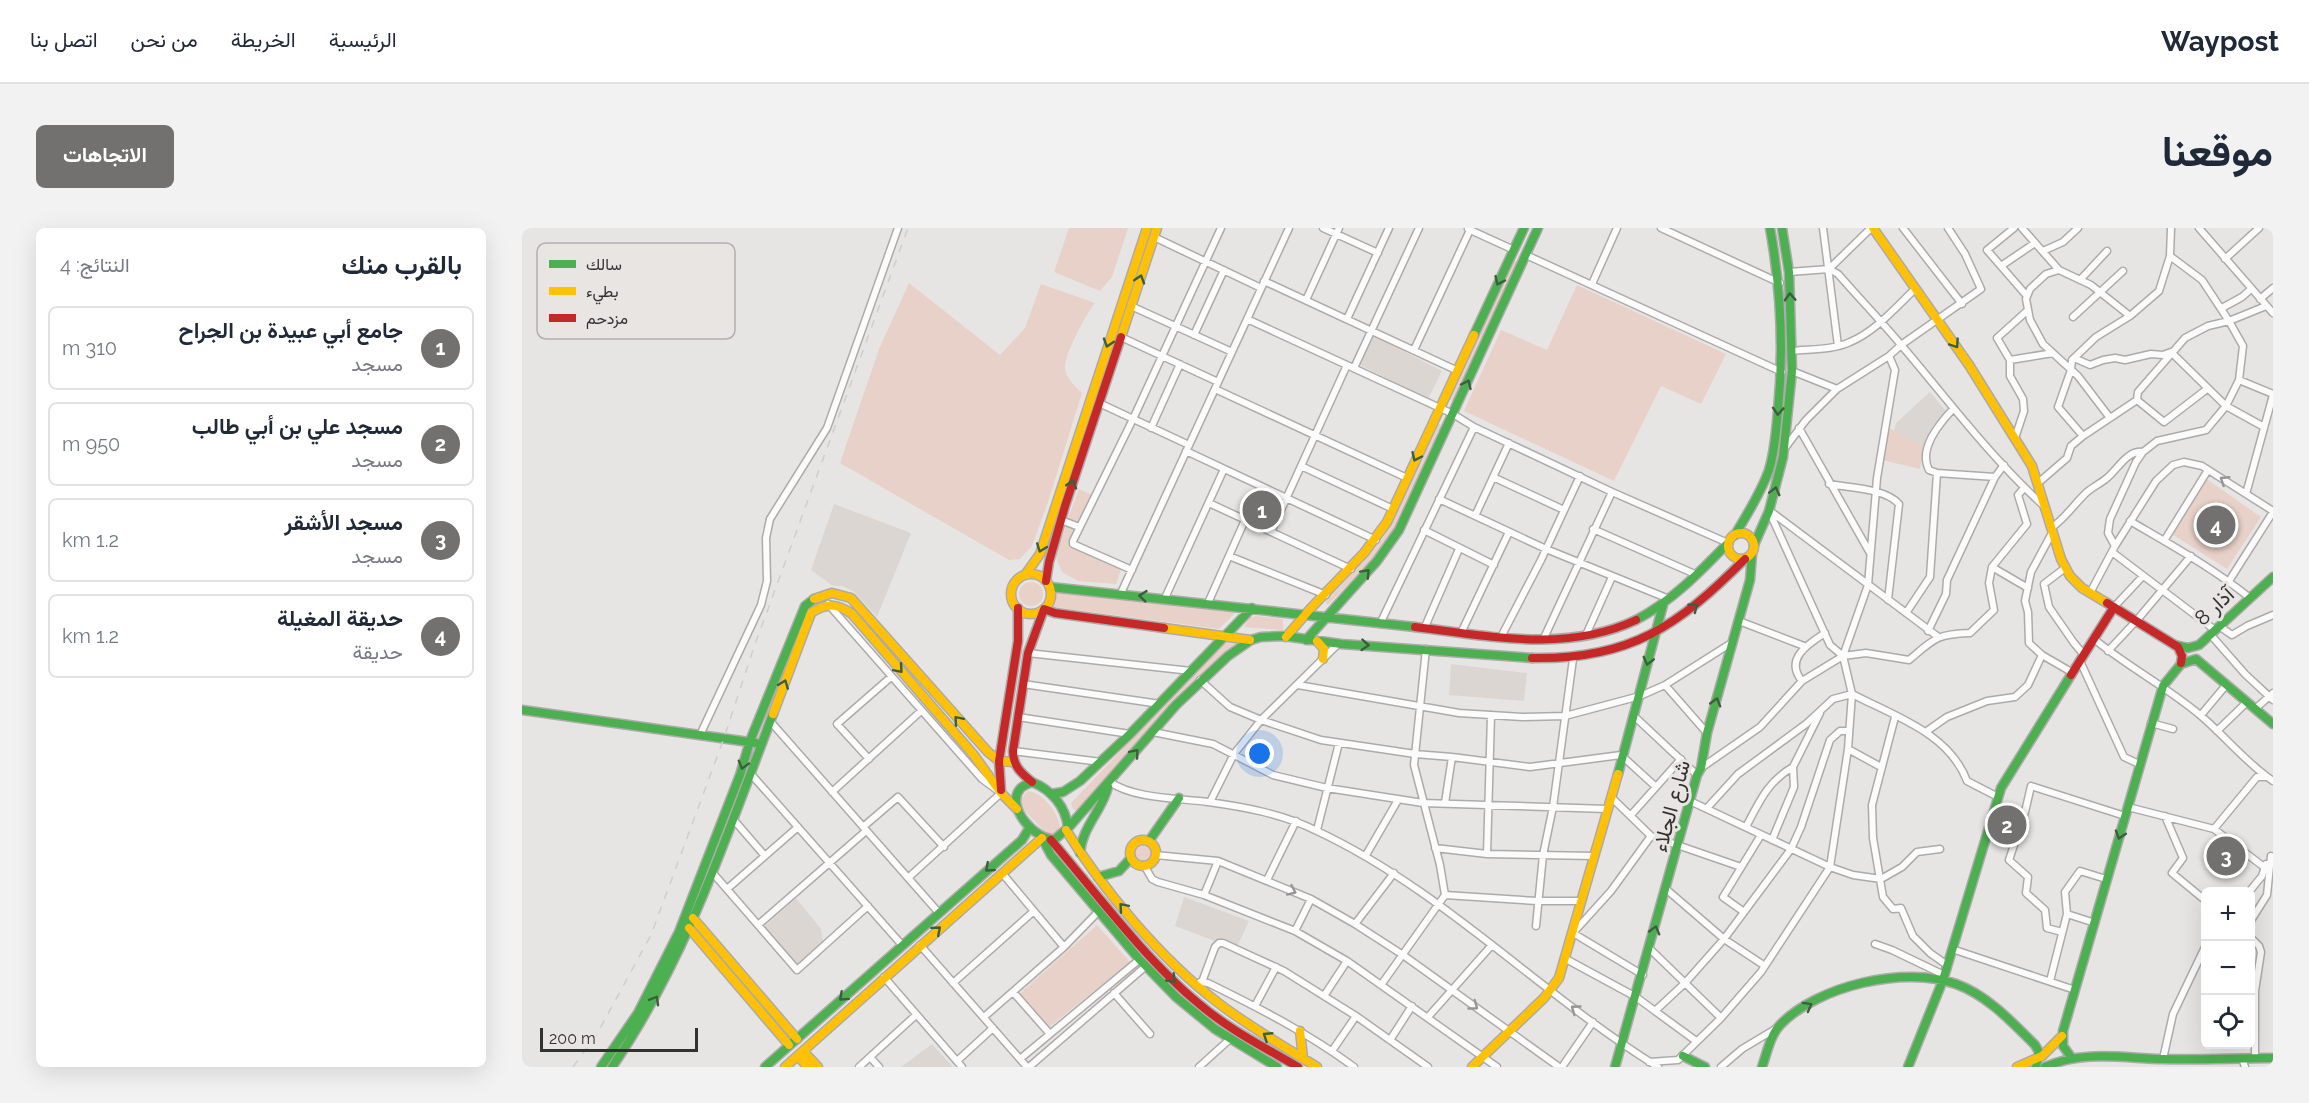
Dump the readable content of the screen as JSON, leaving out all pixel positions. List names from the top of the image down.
{
  "streets": {
    "main road": ["8 آذار", "شارع الجلاء"]
  },
  "legend": ["سالك", "بطيء", "مزدحم"],
  "scale_bar": "200 m",
  "page": {
    "header": "Waypost",
    "nav": [
      "الرئيسية",
      "الخريطة",
      "من نحن",
      "اتصل بنا"
    ],
    "title": "موقعنا",
    "buttons": "الاتجاهات",
    "heading": ["بالقرب منك", "النتائج: 4"],
    "list": [
      {
        "mark": "1",
        "name": "جامع أبي عبيدة بن الجراح",
        "note": "مسجد",
        "value": "310 m"
      },
      {
        "mark": "2",
        "name": "مسجد علي بن أبي طالب",
        "note": "مسجد",
        "value": "950 m"
      },
      {
        "mark": "3",
        "name": "مسجد الأشقر",
        "note": "مسجد",
        "value": "1.2 km"
      },
      {
        "mark": "4",
        "name": "حديقة المغيلة",
        "note": "حديقة",
        "value": "1.2 km"
      }
    ],
    "pins": [
      "1",
      "4",
      "2",
      "3"
    ],
    "map_buttons": ["+", "−"],
    "scale": "200 m"
  }
}
